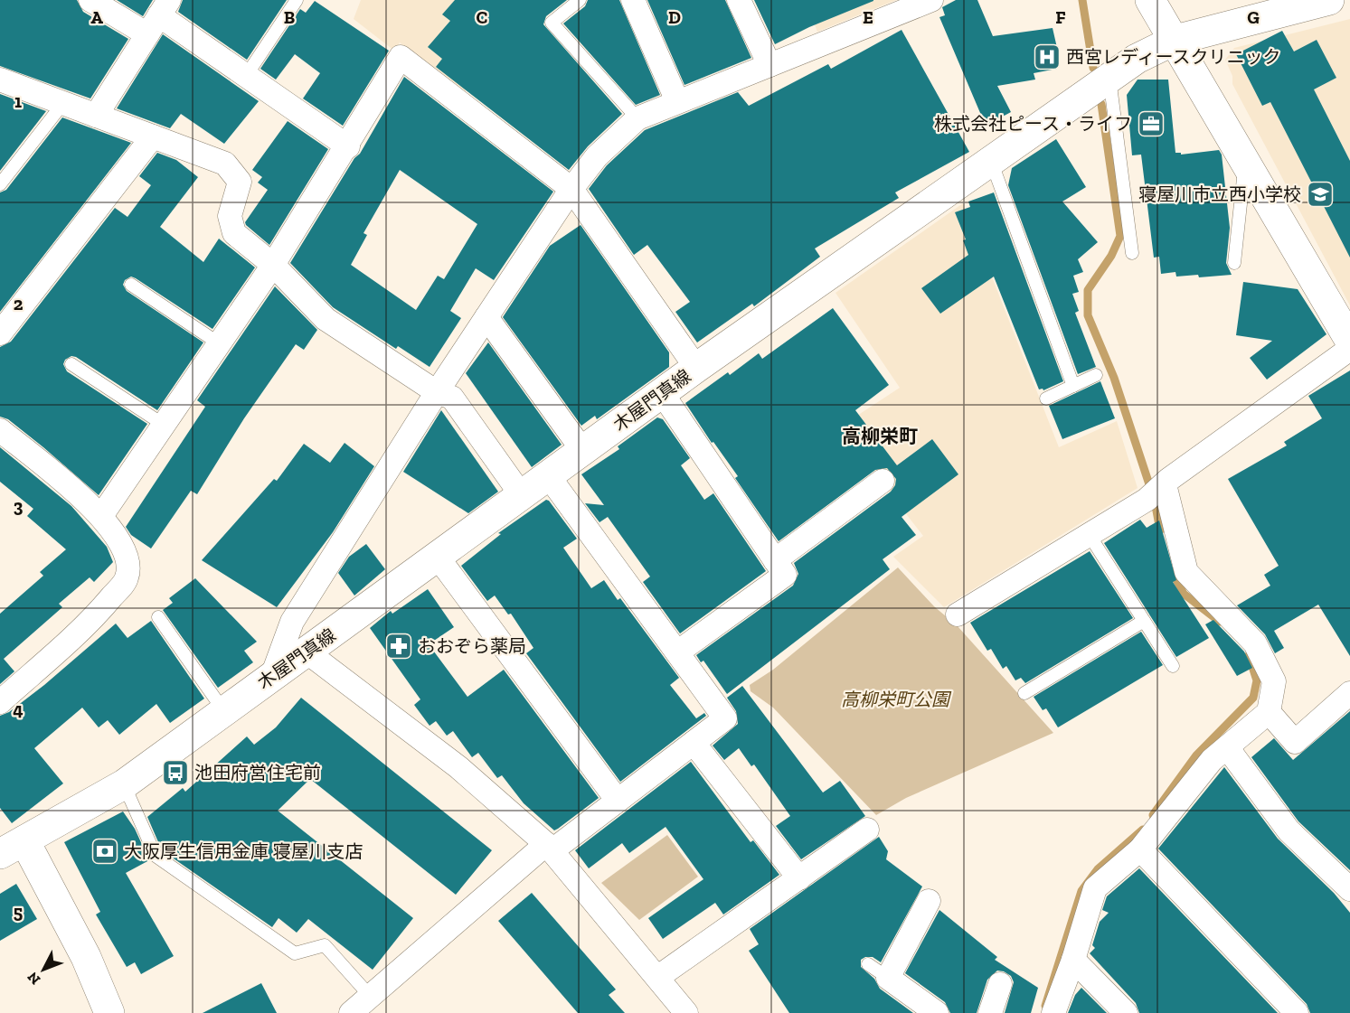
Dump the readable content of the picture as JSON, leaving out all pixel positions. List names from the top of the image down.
{
  "streets": {
    "main road": ["木屋門真線"]
  },
  "districts": ["高柳栄町"],
  "parks": ["高柳栄町公園"],
  "places": {
    "hospital": ["西宮レディースクリニック"],
    "office": ["株式会社ピース・ライフ"],
    "school or university": ["寝屋川市立西小学校"],
    "pharmacy": ["おおぞら薬局"],
    "bus stop": ["池田府営住宅前"],
    "bank": ["大阪厚生信用金庫 寝屋川支店"]
  },
  "north": "bottom left",
  "grid": {
    "columns": [
      "A",
      "B",
      "C",
      "D",
      "E",
      "F",
      "G"
    ],
    "rows": [
      "1",
      "2",
      "3",
      "4",
      "5"
    ]
  }
}
